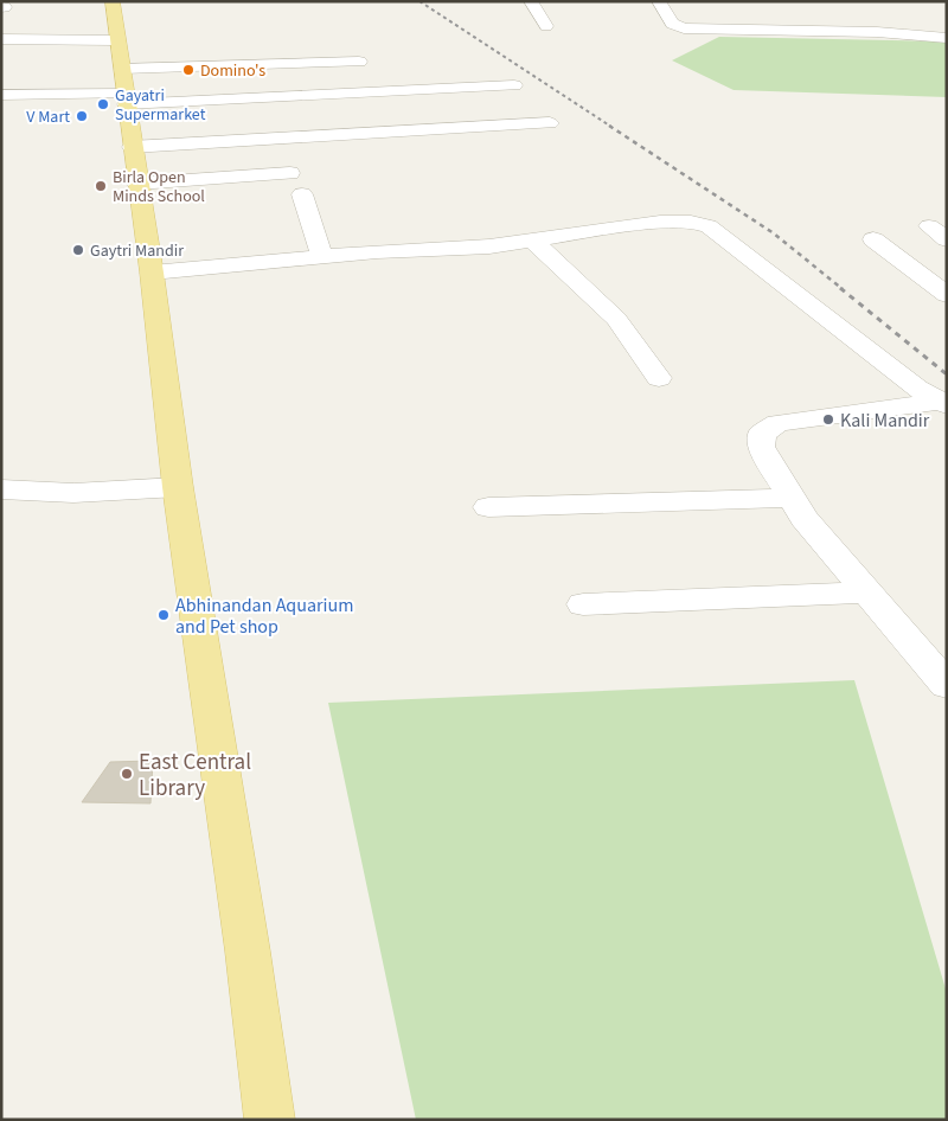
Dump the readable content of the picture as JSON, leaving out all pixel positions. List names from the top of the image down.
{
  "places": [
    "Domino's",
    "Gayatri Supermarket",
    "V Mart",
    "Birla Open Minds School",
    "Gaytri Mandir",
    "Kali Mandir",
    "Abhinandan Aquarium and Pet shop",
    "East Central Library"
  ]
}
